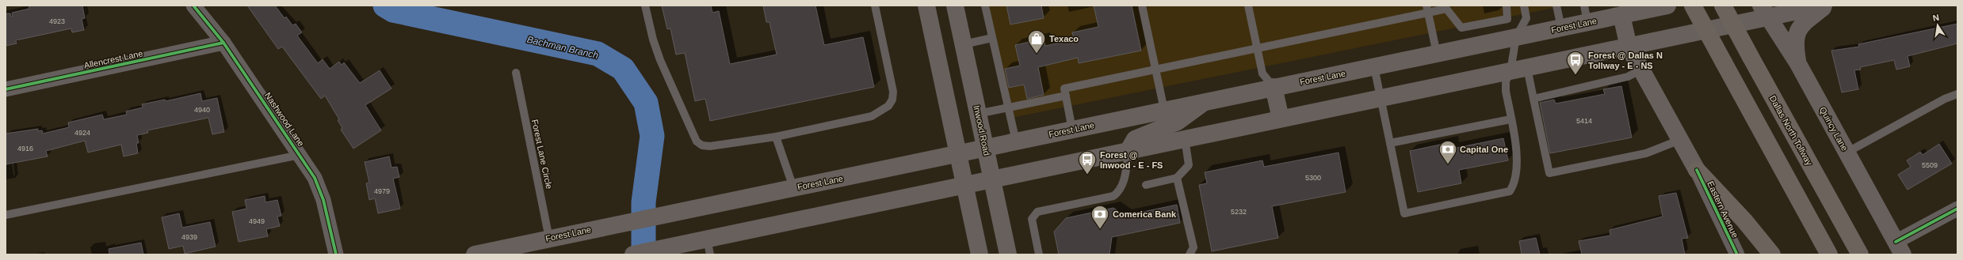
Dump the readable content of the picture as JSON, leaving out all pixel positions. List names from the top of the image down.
{
  "streets": {
    "highway": ["Dallas North Tollway"],
    "main road": [
      "Forest Lane",
      "Quincy Lane",
      "Inwood Road",
      "Eastern Avenue"
    ],
    "street": ["Allencrest Lane", "Nashwood Lane"],
    "lane": ["Forest Lane Circle"]
  },
  "crossings": [
    ["Forest Lane", "Inwood Road"],
    ["Forest Lane", "Forest Lane Circle"],
    ["Forest Lane", "Eastern Avenue"],
    ["Allencrest Lane", "Nashwood Lane"]
  ],
  "water": ["Bachman Branch"],
  "places": {
    "shop": ["Texaco"],
    "bus stop": ["Forest @ Dallas N Tollway - E - NS", "Forest @ Inwood - E - FS"],
    "bank": ["Capital One", "Comerica Bank"]
  },
  "house_numbers": [
    "4923",
    "4940",
    "5414",
    "4924",
    "4916",
    "5509",
    "5300",
    "4979",
    "5232",
    "4949",
    "4939"
  ],
  "north": "top"
}
